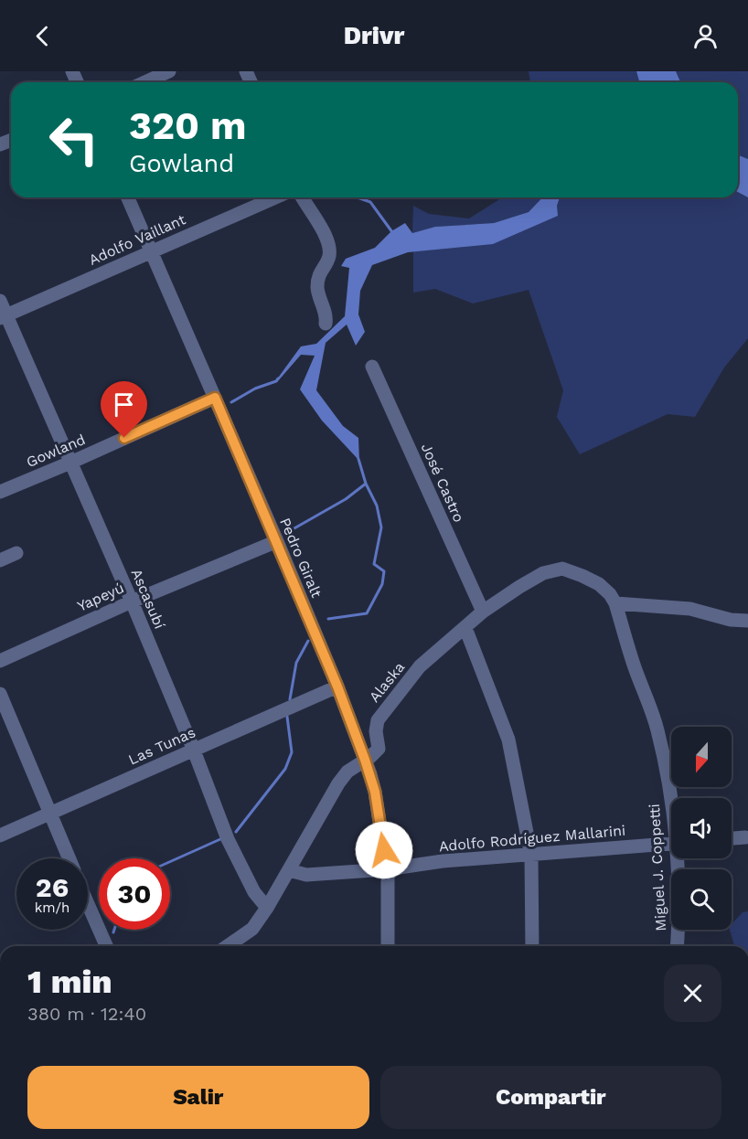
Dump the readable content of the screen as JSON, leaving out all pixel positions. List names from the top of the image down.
{
  "streets": {
    "street": [
      "Adolfo Vaillant",
      "Gowland",
      "José Castro",
      "Pedro Giralt",
      "Yapeyú",
      "Ascasubí",
      "Alaska",
      "Las Tunas",
      "Adolfo Rodríguez Mallarini",
      "Miguel J. Coppetti"
    ]
  },
  "crossings": [
    ["Adolfo Vaillant", "Pedro Giralt"],
    ["Adolfo Vaillant", "Ascasubí"],
    ["Gowland", "Pedro Giralt"],
    ["Gowland", "Ascasubí"],
    ["José Castro", "Alaska"],
    ["Pedro Giralt", "Yapeyú"],
    ["Pedro Giralt", "Alaska"],
    ["Pedro Giralt", "Las Tunas"],
    ["Pedro Giralt", "Adolfo Rodríguez Mallarini"],
    ["Yapeyú", "Ascasubí"],
    ["Ascasubí", "Alaska"],
    ["Ascasubí", "Las Tunas"],
    ["Alaska", "Adolfo Rodríguez Mallarini"],
    ["Alaska", "Miguel J. Coppetti"]
  ],
  "north": "bottom",
  "page": {
    "header": "Drivr",
    "turn": ["320 m", "Gowland"],
    "speed": "26 km/h",
    "limit": "30",
    "heading": ["1 min", "380 m · 12:40"],
    "buttons": ["Salir", "Compartir"]
  }
}
